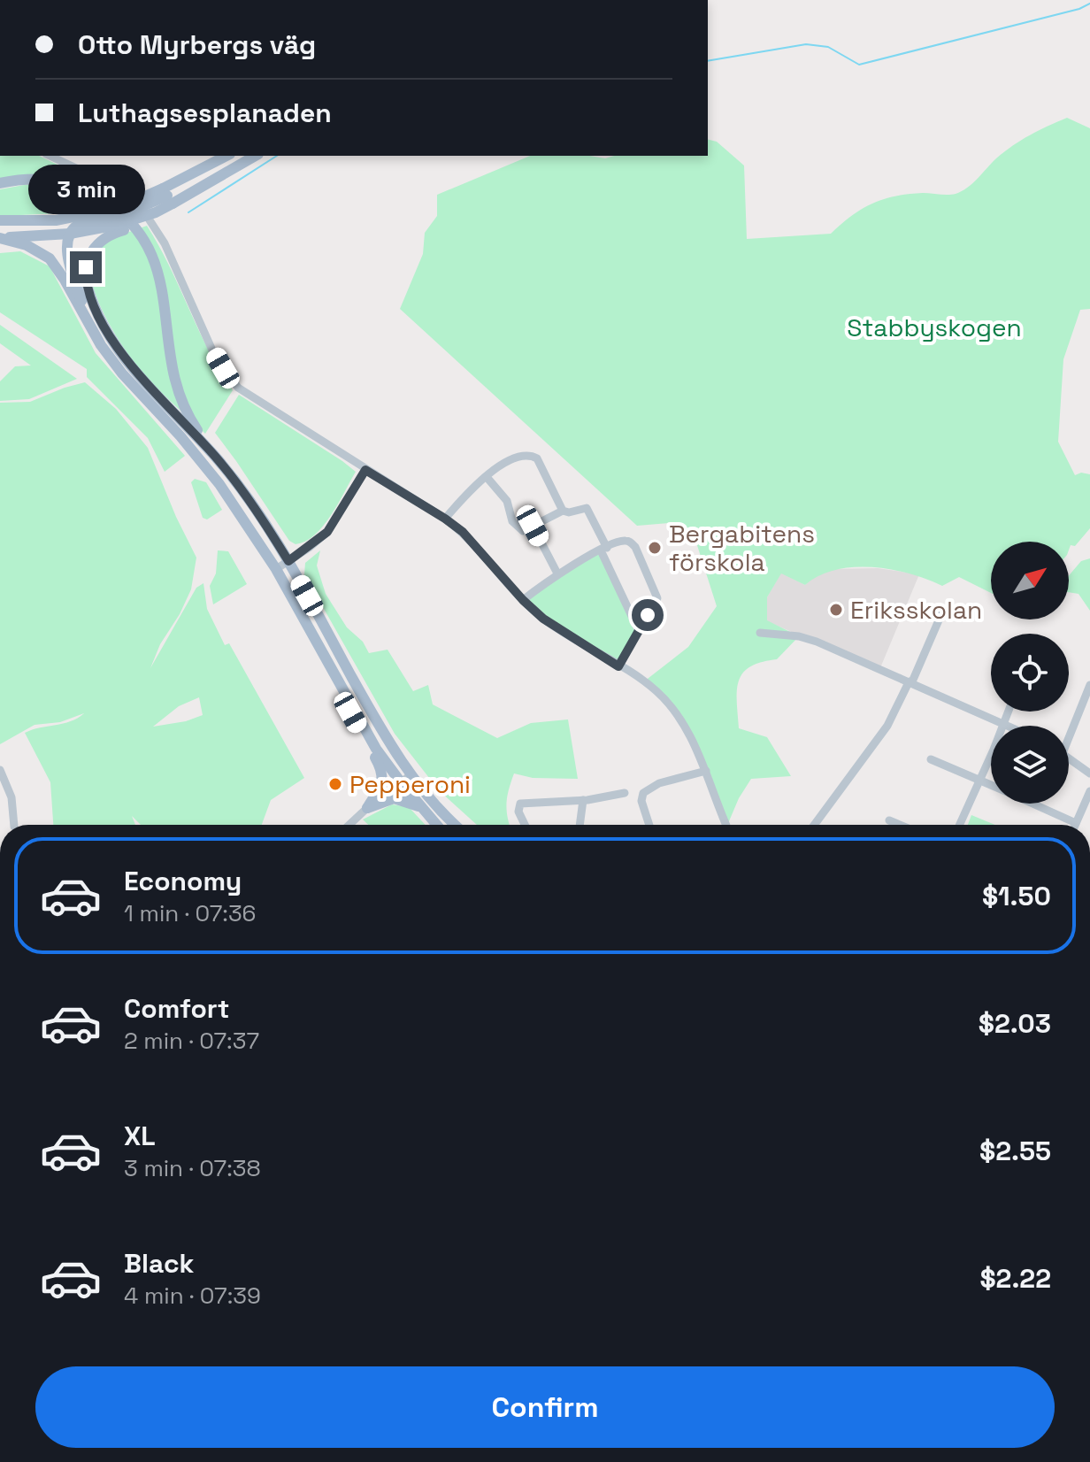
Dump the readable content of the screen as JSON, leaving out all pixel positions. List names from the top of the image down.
{
  "parks": ["Stabbyskogen"],
  "places": ["Bergabitens förskola", "Eriksskolan", "Pepperoni"],
  "north": "top right",
  "page": {
    "banner": ["Otto Myrbergs väg", "Luthagsesplanaden"],
    "bubble": "3 min",
    "list": [
      {
        "name": "Economy",
        "note": "1 min · 07:36",
        "value": "$1.50"
      },
      {
        "name": "Comfort",
        "note": "2 min · 07:37",
        "value": "$2.03"
      },
      {
        "name": "XL",
        "note": "3 min · 07:38",
        "value": "$2.55"
      },
      {
        "name": "Black",
        "note": "4 min · 07:39",
        "value": "$2.22"
      }
    ],
    "buttons": "Confirm"
  }
}
